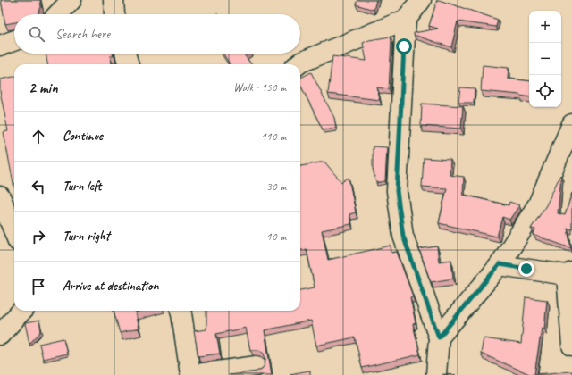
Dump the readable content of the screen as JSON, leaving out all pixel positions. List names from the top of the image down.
{
  "page": {
    "map_buttons": ["+", "−"],
    "search": "Search here",
    "heading": ["2 min", "Walk · 150 m"],
    "list": [
      ["Continue", "110 m"],
      ["Turn left", "30 m"],
      ["Turn right", "10 m"],
      "Arrive at destination"
    ]
  }
}
